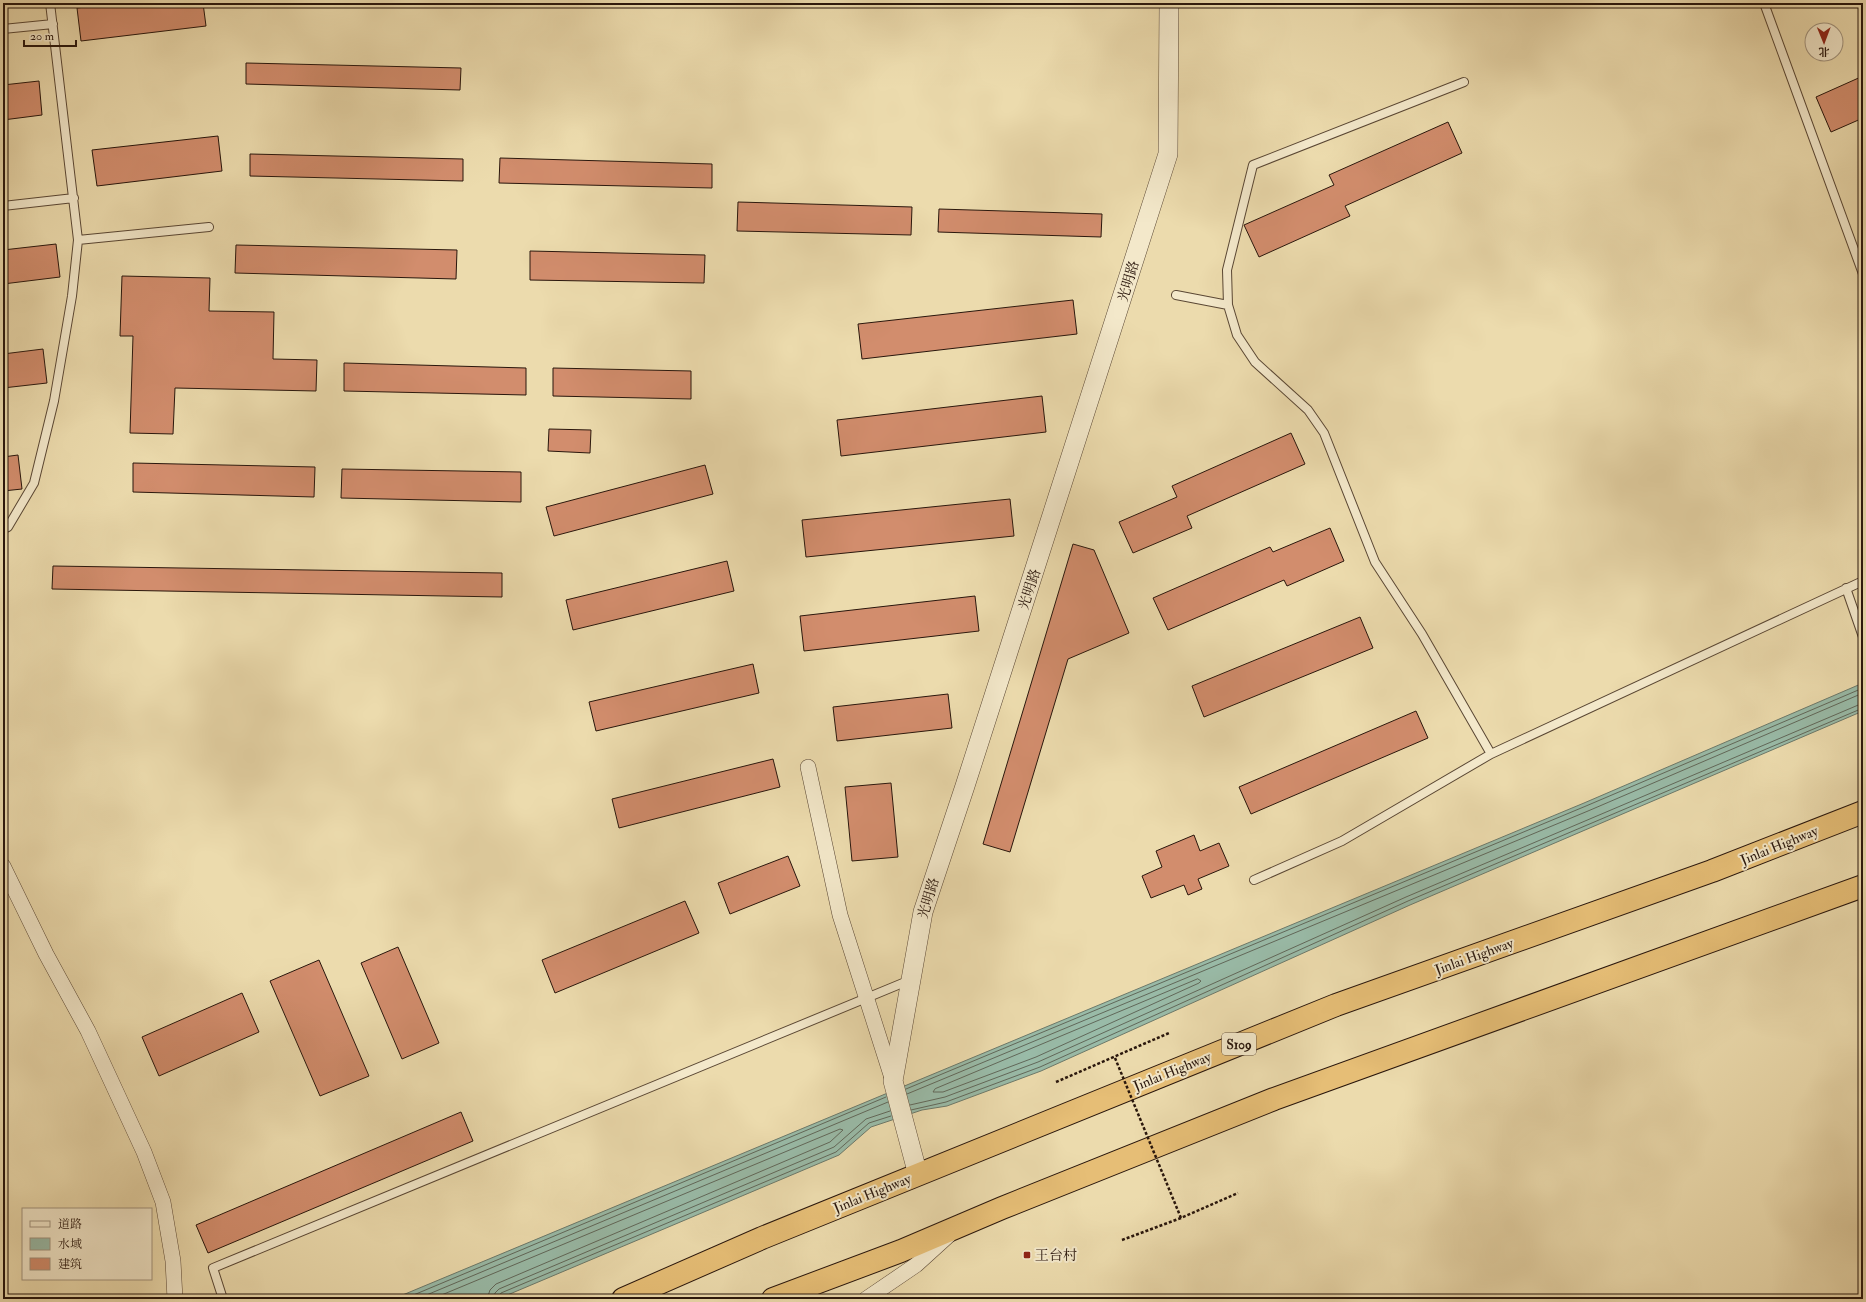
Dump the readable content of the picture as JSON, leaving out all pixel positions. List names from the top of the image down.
{
  "streets": {
    "highway": ["Jinlai Highway", "S109"],
    "street": ["光明路"]
  },
  "crossings": [
    ["光明路", "Jinlai Highway"]
  ],
  "places": {
    "transit": ["王台村"]
  },
  "legend": ["道路", "水域", "建筑"],
  "scale_bar": "20 m",
  "north": "bottom"
}
